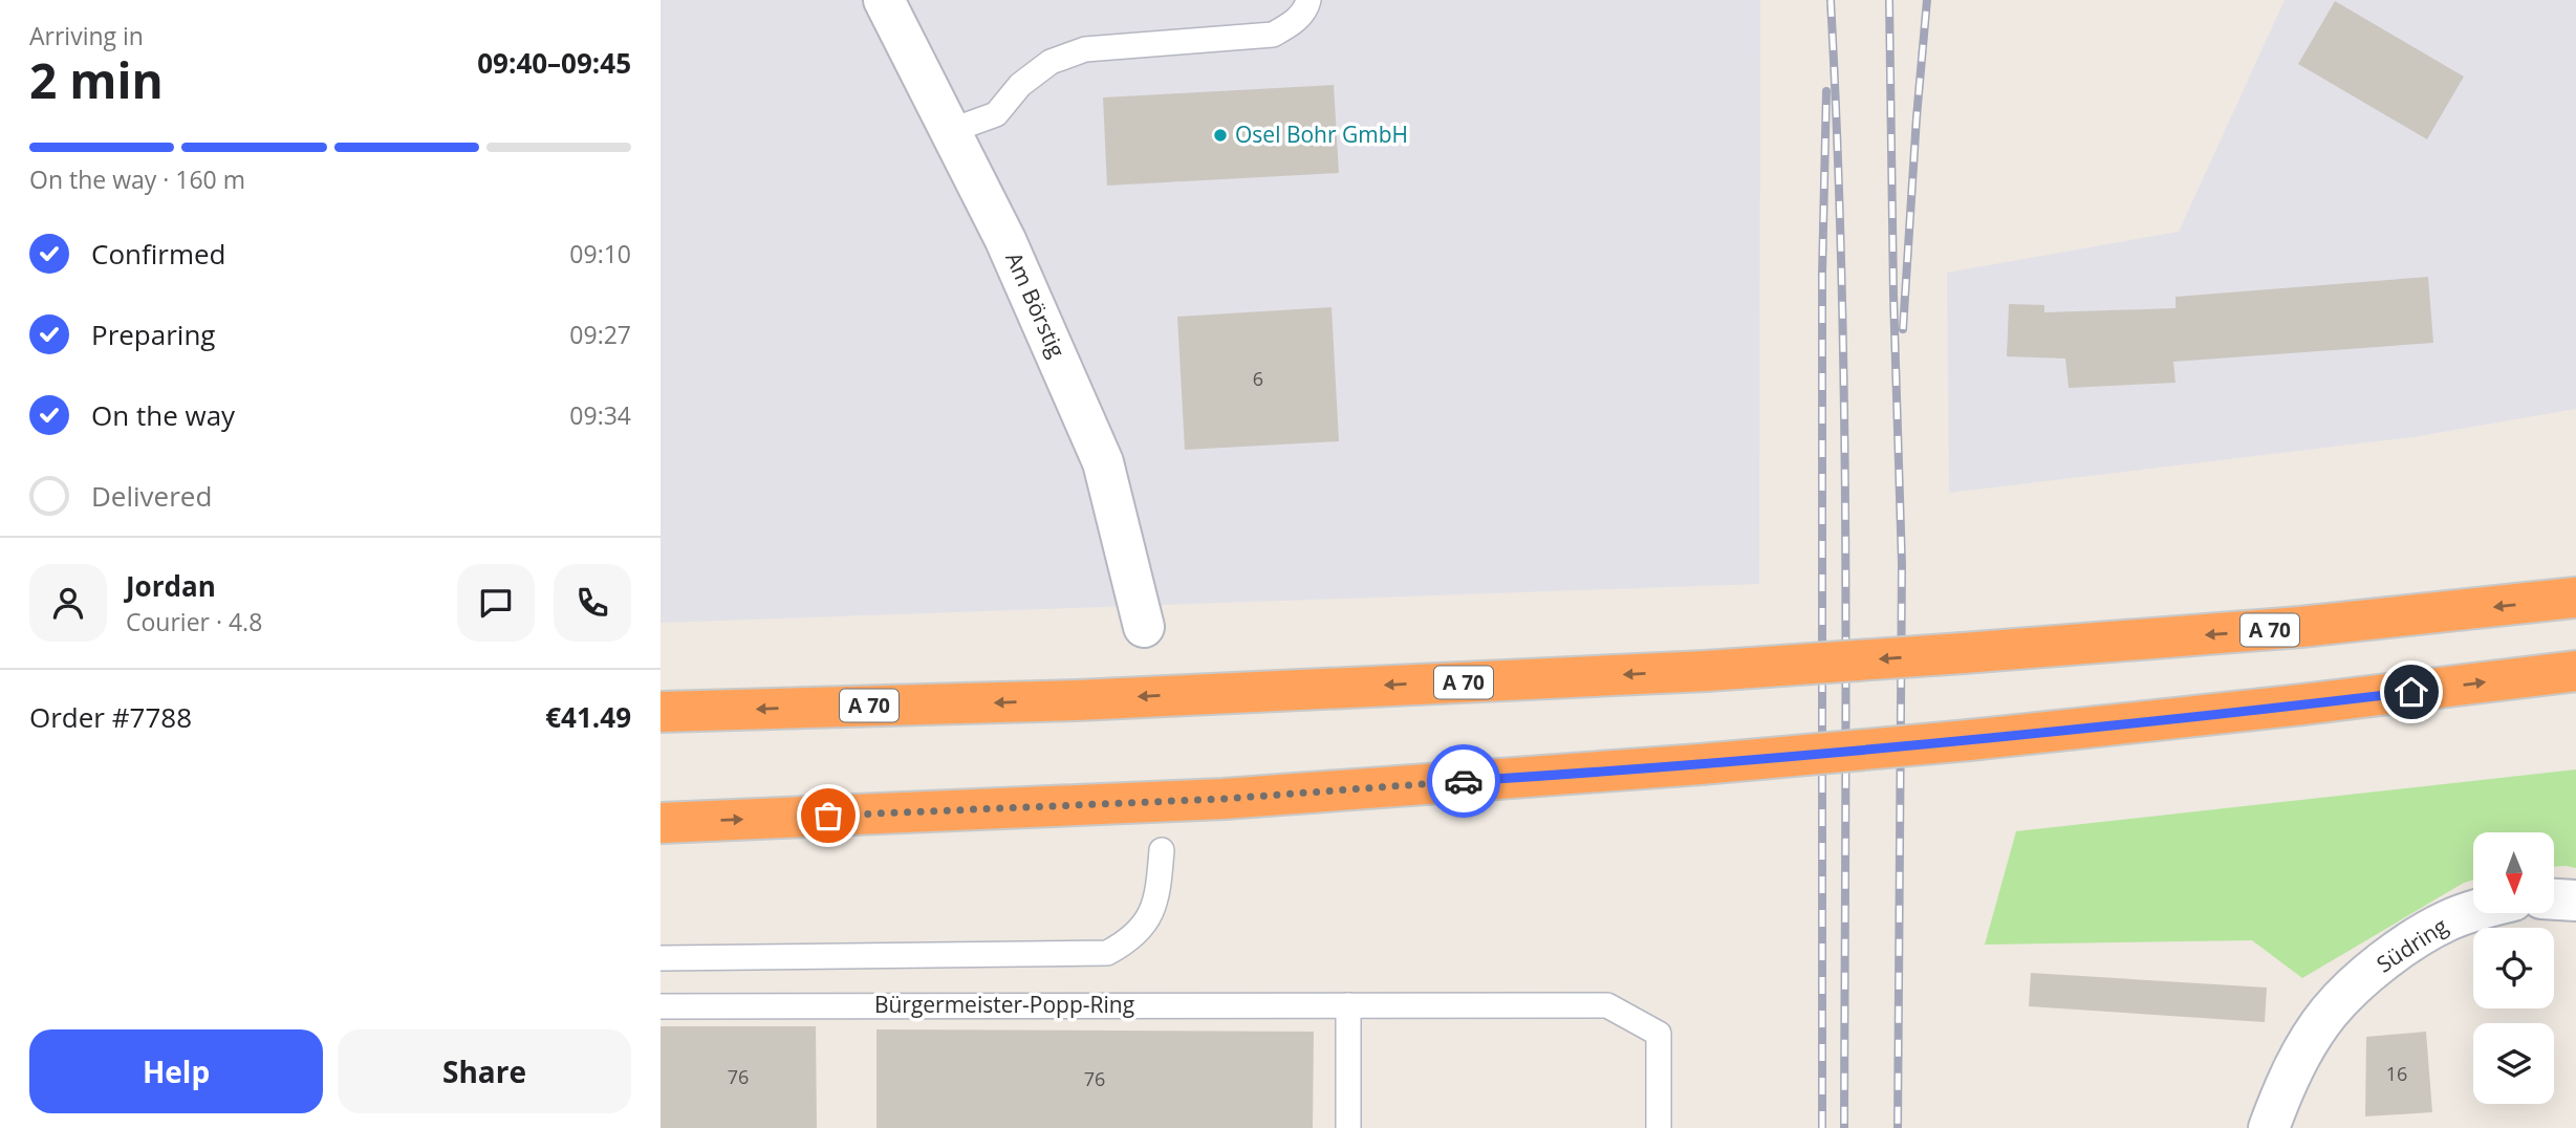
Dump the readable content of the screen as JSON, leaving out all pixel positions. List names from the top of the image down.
{
  "streets": {
    "highway": ["A 70"],
    "street": ["Am Börstig", "Südring"],
    "lane": ["Bürgermeister-Popp-Ring"]
  },
  "places": ["Osel Bohr GmbH"],
  "house_numbers": [
    "6",
    "16",
    "76",
    "76"
  ],
  "north": "bottom",
  "page": {
    "heading": ["2 min", "Arriving in", "09:40–09:45"],
    "panel": [
      "Jordan",
      "Courier · 4.8",
      "Order #7788",
      "€41.49"
    ],
    "bar": "On the way · 160 m",
    "list": [
      ["Confirmed", "09:10"],
      ["Preparing", "09:27"],
      ["On the way", "09:34"],
      "Delivered"
    ],
    "buttons": ["Help", "Share"]
  }
}
